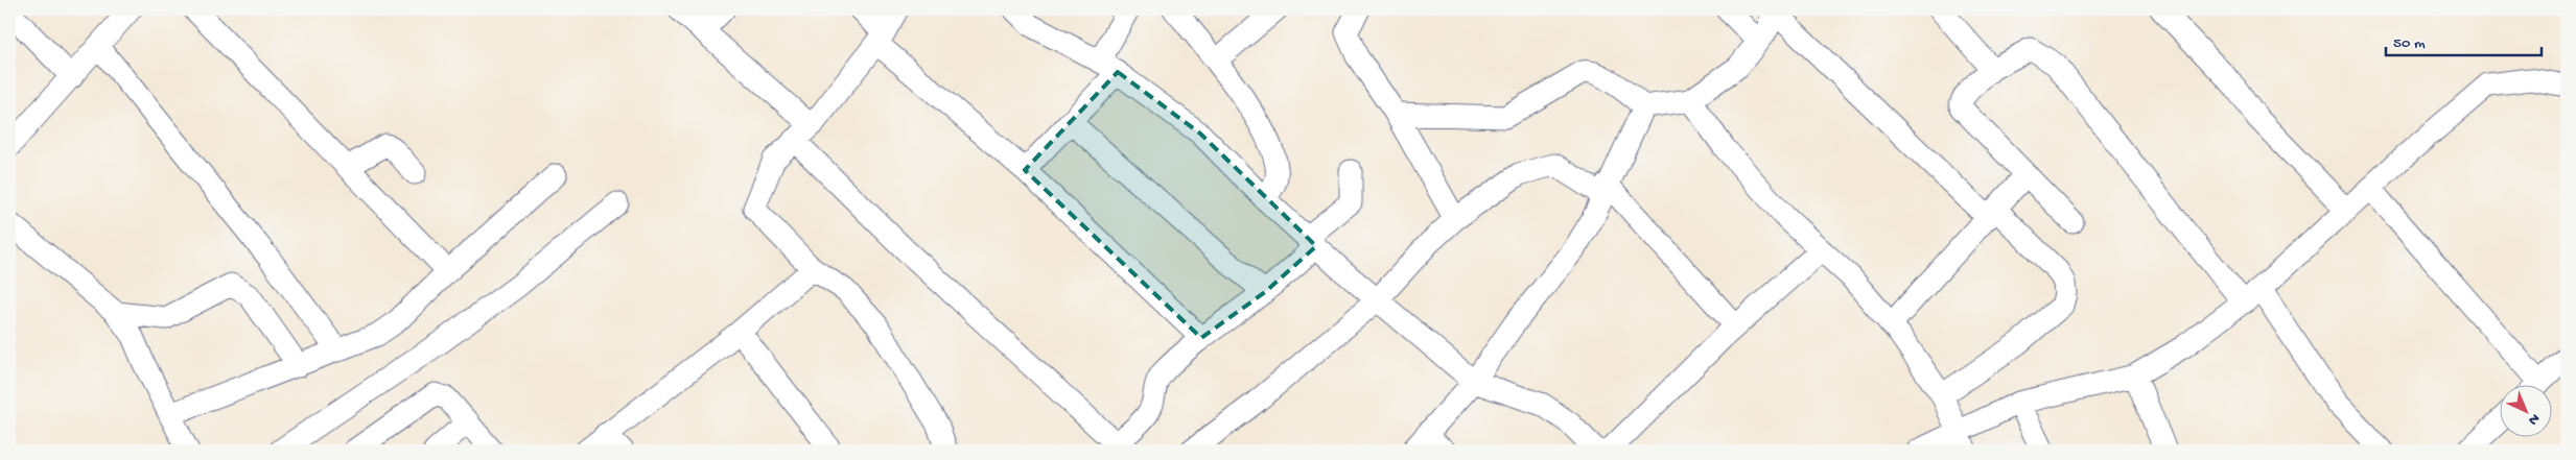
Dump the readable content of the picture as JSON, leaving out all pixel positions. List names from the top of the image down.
{
  "scale_bar": "50 m",
  "north": "bottom right"
}
